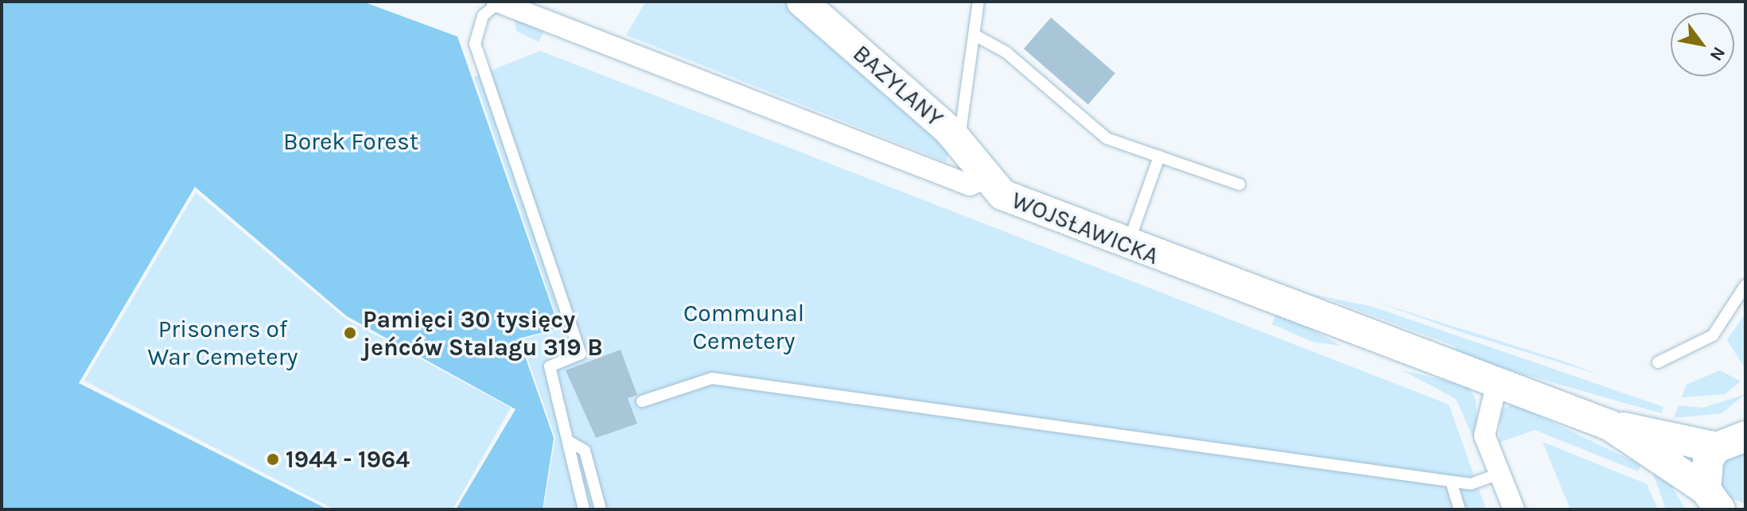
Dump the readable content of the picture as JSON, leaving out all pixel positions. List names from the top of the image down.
{
  "streets": {
    "street": ["BAZYLANY", "WOJSŁAWICKA"]
  },
  "crossings": [
    ["BAZYLANY", "WOJSŁAWICKA"]
  ],
  "parks": ["Borek Forest", "Communal Cemetery", "Prisoners of War Cemetery"],
  "places": ["Pamięci 30 tysięcy jeńców Stalagu 319 B", "1944 - 1964"],
  "north": "bottom right"
}
